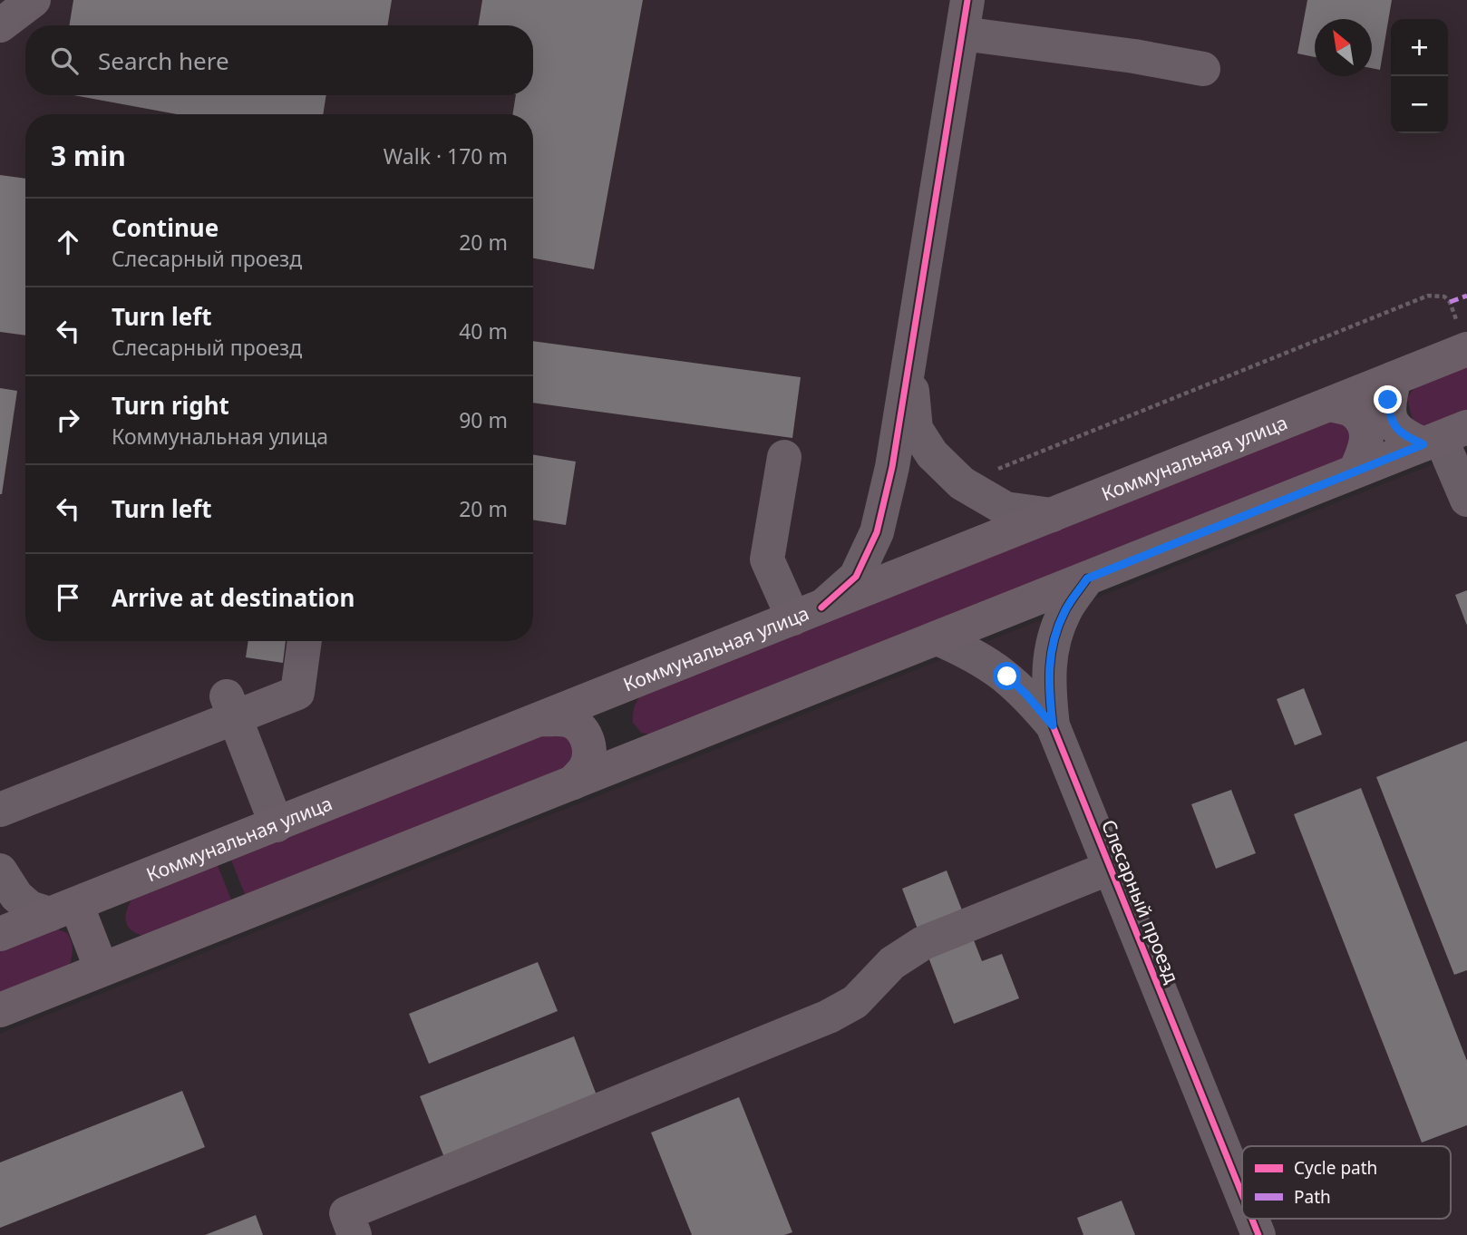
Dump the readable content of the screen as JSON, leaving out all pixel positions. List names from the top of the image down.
{
  "streets": {
    "main road": ["Коммунальная улица"],
    "street": ["Слесарный проезд"]
  },
  "legend": ["Cycle path", "Path"],
  "north": "top left",
  "page": {
    "map_buttons": ["+", "−"],
    "search": "Search here",
    "heading": ["3 min", "Walk · 170 m"],
    "list": [
      ["Continue", "Слесарный проезд", "20 m"],
      ["Turn left", "Слесарный проезд", "40 m"],
      ["Turn right", "Коммунальная улица", "90 m"],
      ["Turn left", "20 m"],
      "Arrive at destination"
    ]
  }
}
